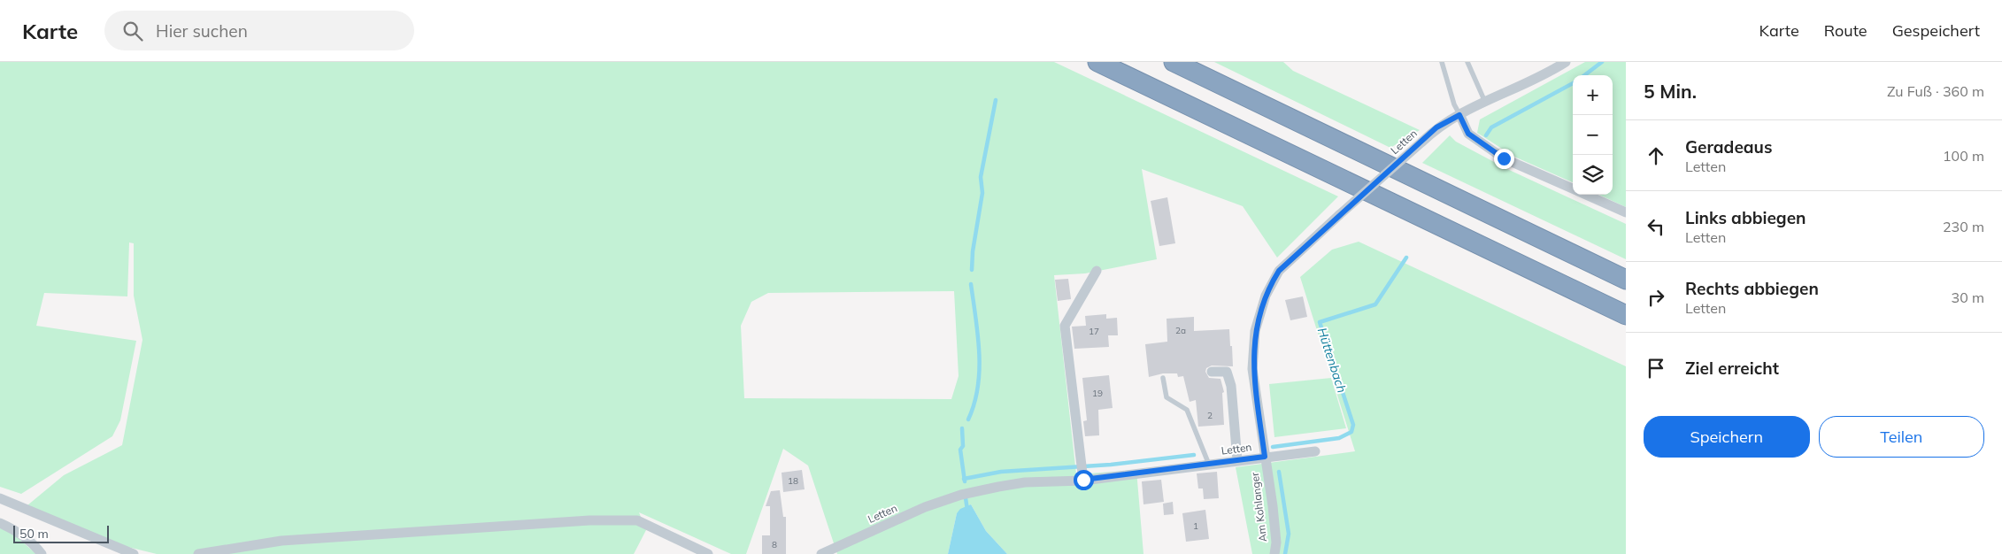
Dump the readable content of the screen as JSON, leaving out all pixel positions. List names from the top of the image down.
{
  "streets": {
    "street": ["Letten", "Am Kohlanger"]
  },
  "crossings": [
    ["Letten", "Am Kohlanger"]
  ],
  "water": ["Hüttenbach"],
  "house_numbers": [
    "2a",
    "17",
    "19",
    "2",
    "18",
    "1",
    "8"
  ],
  "scale_bar": "50 m",
  "page": {
    "header": "Karte",
    "search": "Hier suchen",
    "nav": ["Karte", "Route", "Gespeichert"],
    "heading": ["5 Min.", "Zu Fuß · 360 m"],
    "map_buttons": ["+", "−"],
    "list": [
      ["Geradeaus", "Letten", "100 m"],
      ["Links abbiegen", "Letten", "230 m"],
      ["Rechts abbiegen", "Letten", "30 m"],
      "Ziel erreicht"
    ],
    "buttons": ["Speichern", "Teilen"],
    "scale": "50 m"
  }
}
